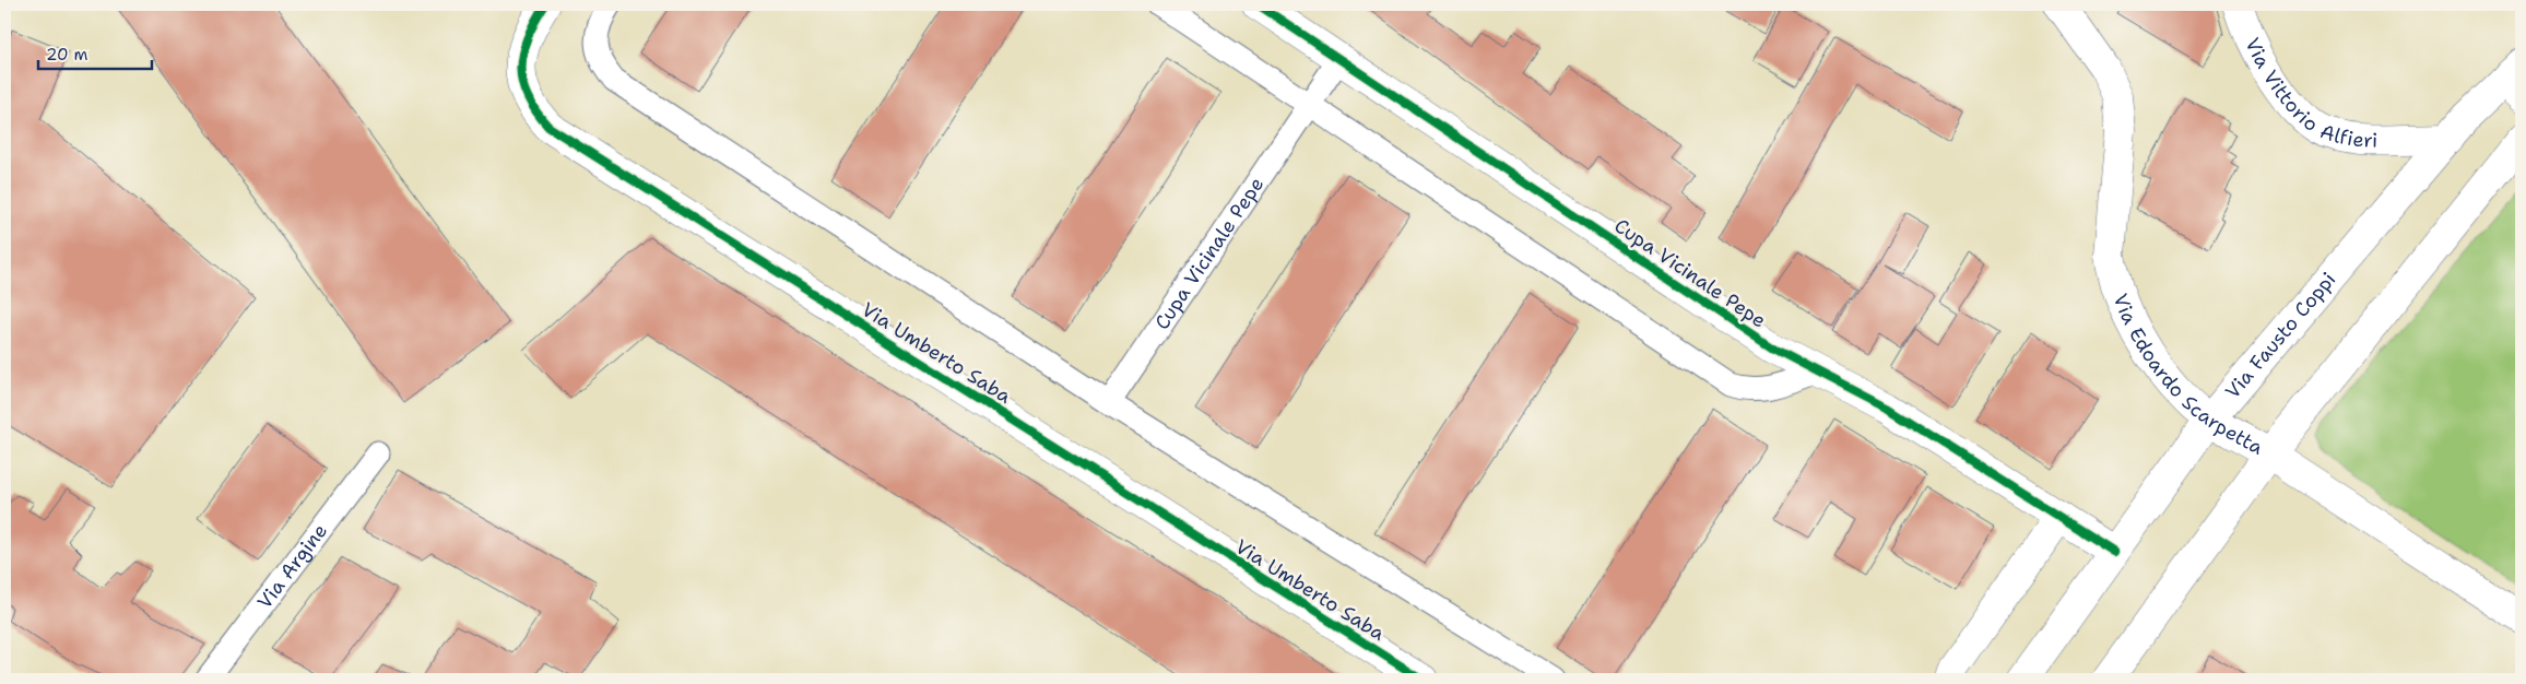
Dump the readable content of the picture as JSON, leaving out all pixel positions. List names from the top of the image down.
{
  "streets": {
    "street": [
      "Via Vittorio Alfieri",
      "Cupa Vicinale Pepe",
      "Via Fausto Coppi",
      "Via Umberto Saba",
      "Via Edoardo Scarpetta"
    ],
    "lane": ["Via Argine"]
  },
  "crossings": [
    ["Via Vittorio Alfieri", "Via Fausto Coppi"],
    ["Cupa Vicinale Pepe", "Via Fausto Coppi"],
    ["Via Fausto Coppi", "Via Edoardo Scarpetta"]
  ],
  "scale_bar": "20 m"
}
